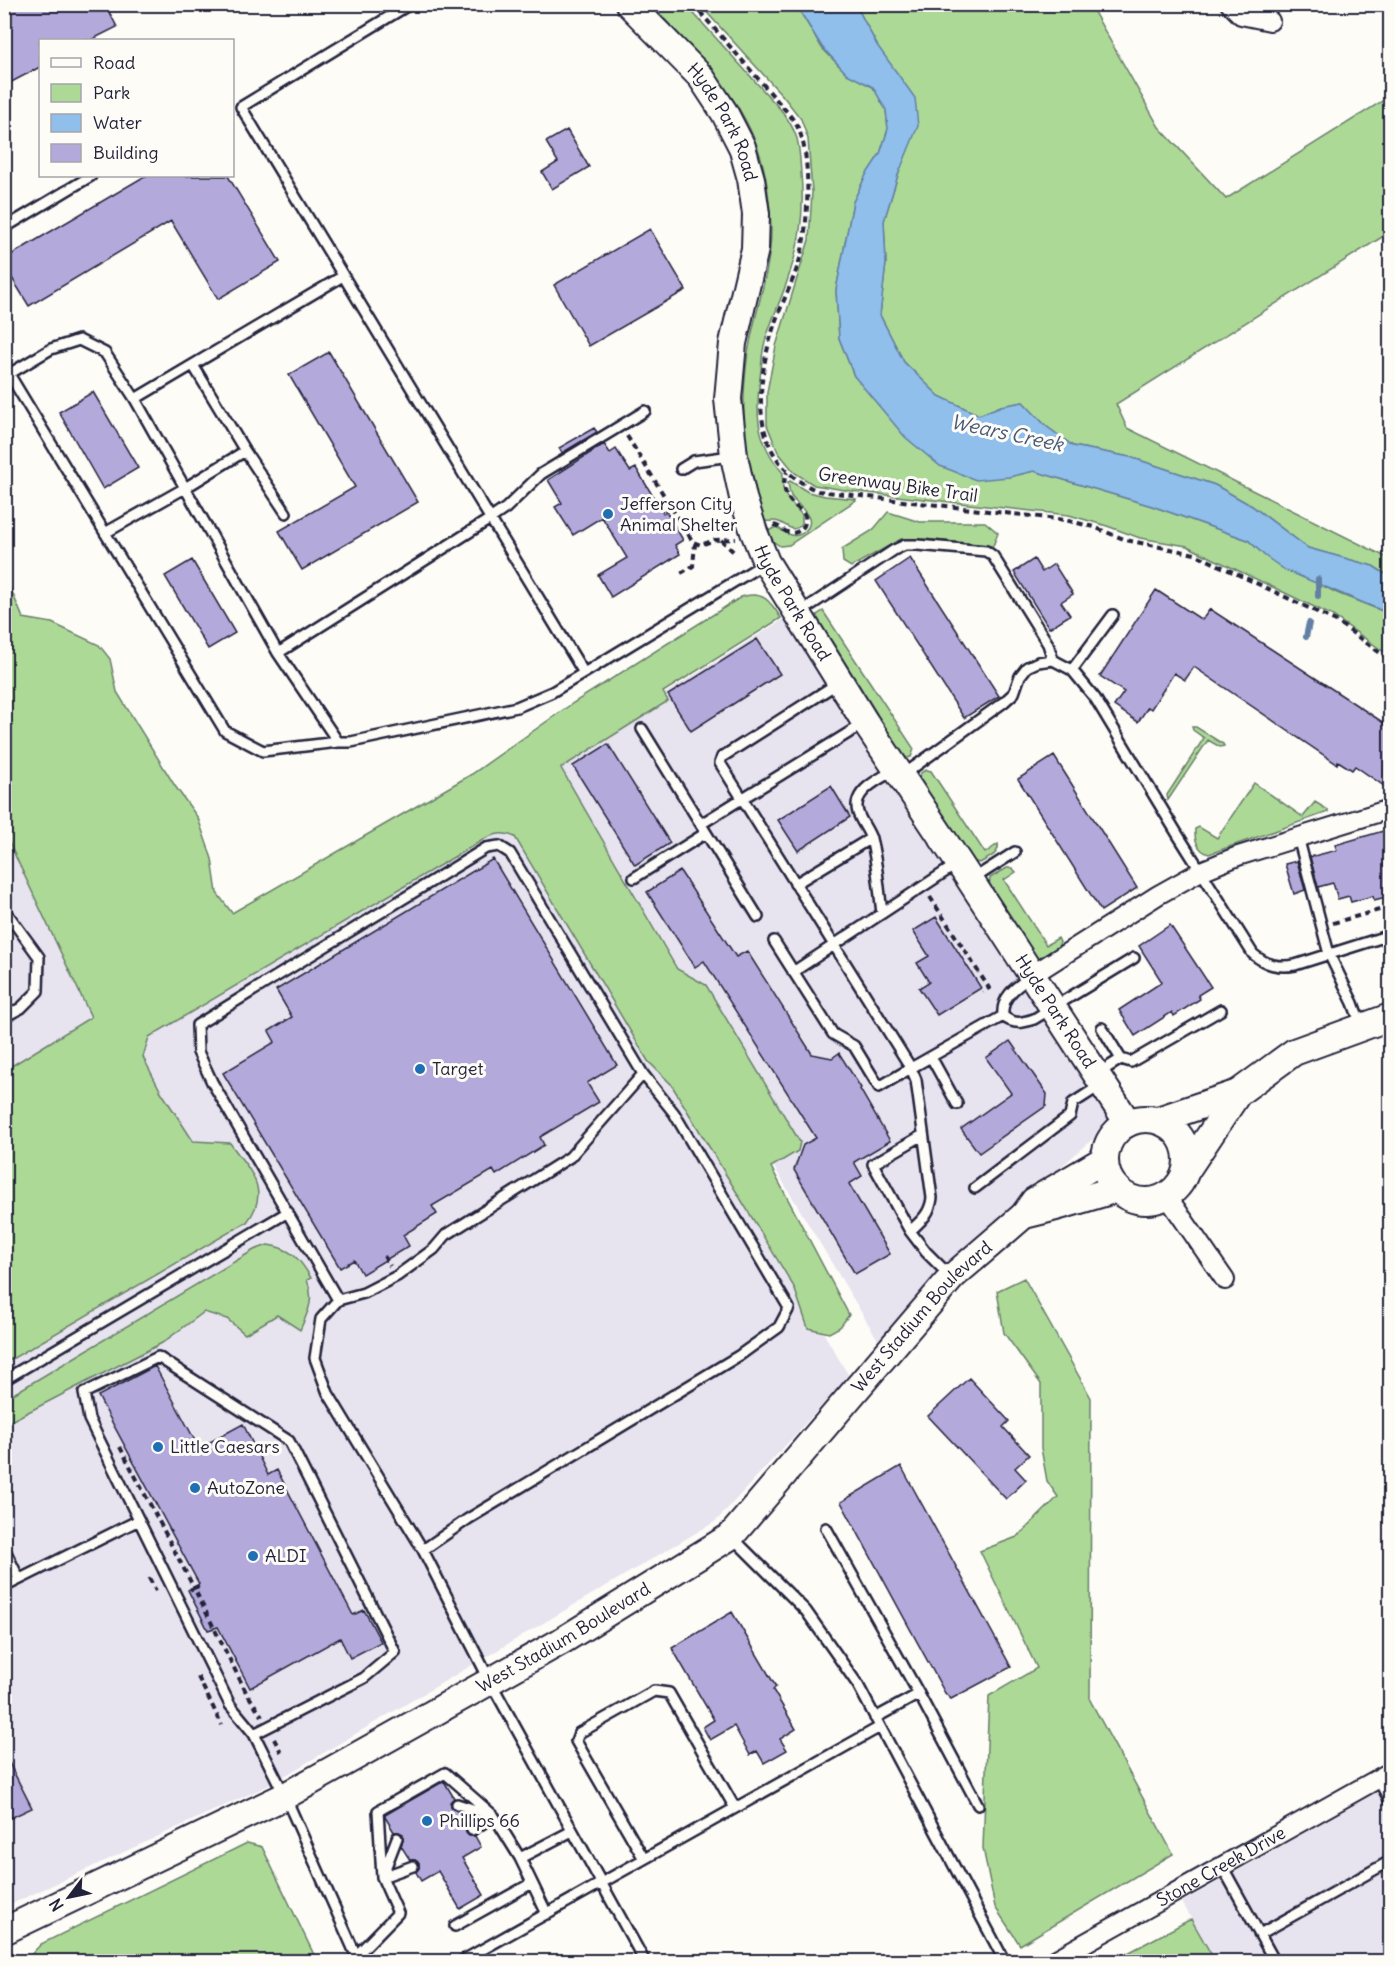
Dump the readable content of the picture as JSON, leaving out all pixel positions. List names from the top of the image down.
{
  "streets": {
    "main road": ["Hyde Park Road", "West Stadium Boulevard"],
    "street": ["Stone Creek Drive"],
    "path": ["Greenway Bike Trail"]
  },
  "crossings": [
    ["Hyde Park Road", "West Stadium Boulevard"]
  ],
  "water": ["Wears Creek"],
  "places": [
    "Jefferson City Animal Shelter",
    "Target",
    "Little Caesars",
    "AutoZone",
    "ALDI",
    "Phillips 66"
  ],
  "legend": [
    "Road",
    "Park",
    "Water",
    "Building"
  ],
  "north": "bottom left"
}
